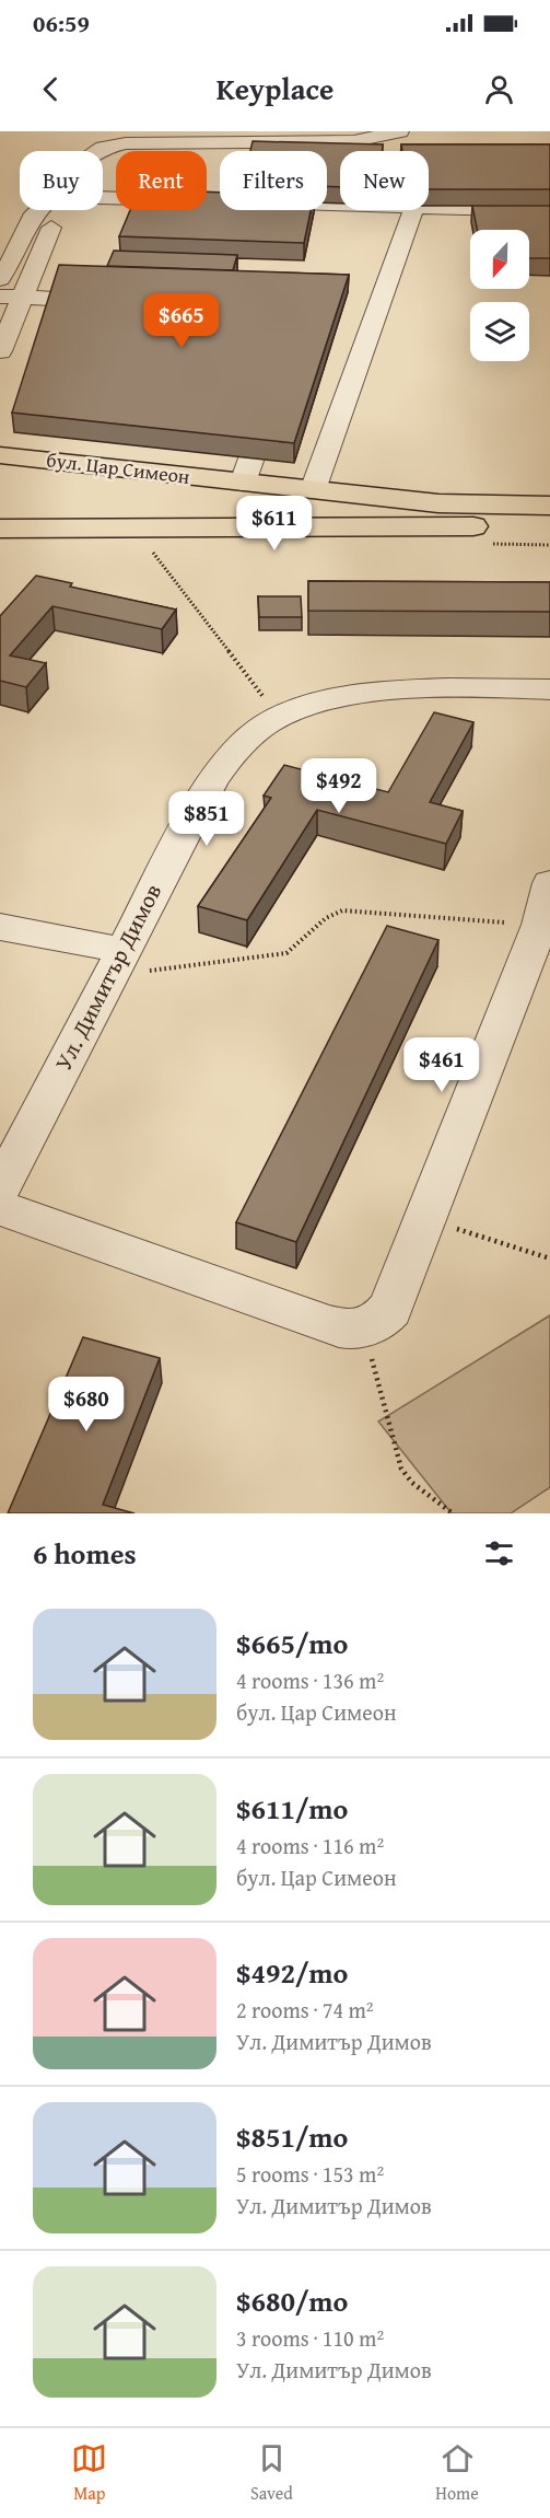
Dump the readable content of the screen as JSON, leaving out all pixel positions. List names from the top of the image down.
{
  "streets": {
    "main road": ["бул. Цар Симеон"],
    "street": ["Ул. Димитър Димов"]
  },
  "north": "bottom",
  "page": {
    "status": "06:59",
    "header": "Keyplace",
    "chip": [
      "Buy",
      "Rent",
      "Filters",
      "New"
    ],
    "price": [
      "$665",
      "$611",
      "$492",
      "$851",
      "$461",
      "$680"
    ],
    "heading": "6 homes",
    "list": [
      {
        "name": "$665/mo",
        "note": "4 rooms · 136 m² · бул. Цар Симеон"
      },
      {
        "name": "$611/mo",
        "note": "4 rooms · 116 m² · бул. Цар Симеон"
      },
      {
        "name": "$492/mo",
        "note": "2 rooms · 74 m² · Ул. Димитър Димов"
      },
      {
        "name": "$851/mo",
        "note": "5 rooms · 153 m² · Ул. Димитър Димов"
      },
      {
        "name": "$680/mo",
        "note": "3 rooms · 110 m² · Ул. Димитър Димов"
      }
    ],
    "tabs": ["Map", "Saved", "Home"]
  }
}
